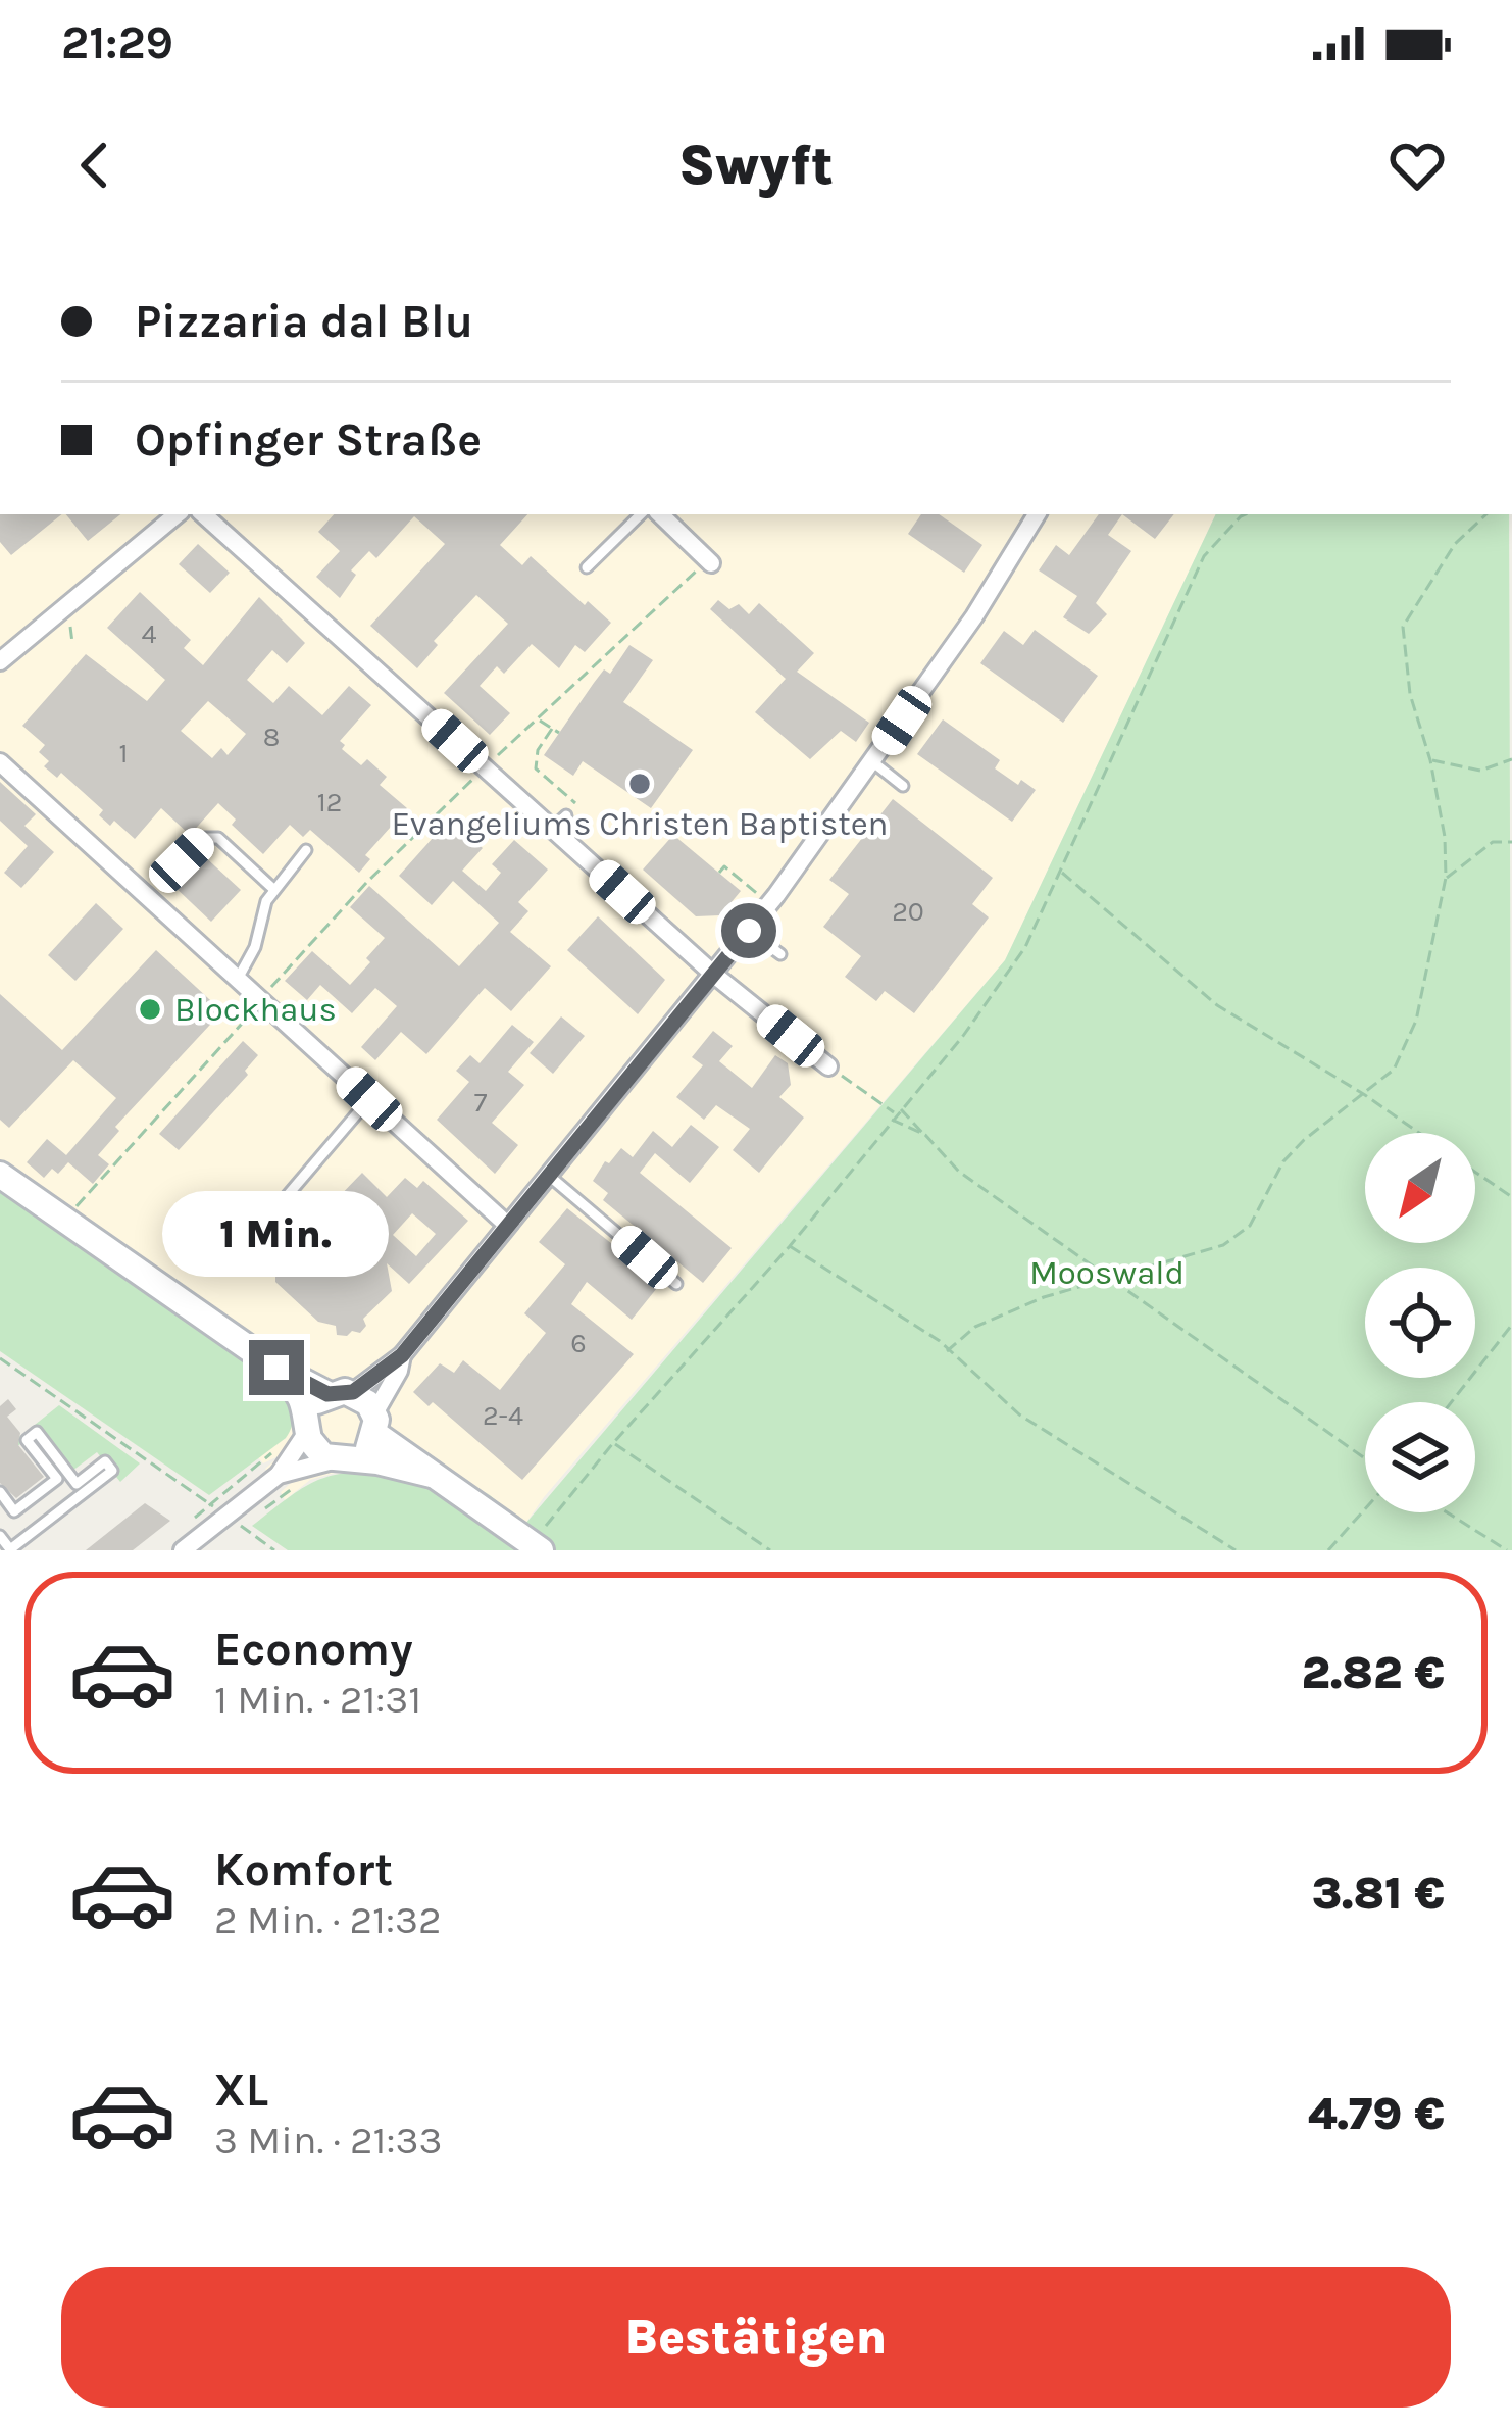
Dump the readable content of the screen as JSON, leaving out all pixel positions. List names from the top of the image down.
{
  "parks": ["Mooswald"],
  "places": ["Evangeliums Christen Baptisten", "Blockhaus"],
  "house_numbers": [
    "4",
    "8",
    "1",
    "12",
    "20",
    "7",
    "6",
    "2-4"
  ],
  "north": "bottom left",
  "page": {
    "status": "21:29",
    "header": "Swyft",
    "banner": ["Pizzaria dal Blu", "Opfinger Straße"],
    "bubble": "1 Min.",
    "list": [
      {
        "name": "Economy",
        "note": "1 Min. · 21:31",
        "value": "2.82 €"
      },
      {
        "name": "Komfort",
        "note": "2 Min. · 21:32",
        "value": "3.81 €"
      },
      {
        "name": "XL",
        "note": "3 Min. · 21:33",
        "value": "4.79 €"
      }
    ],
    "buttons": "Bestätigen"
  }
}
